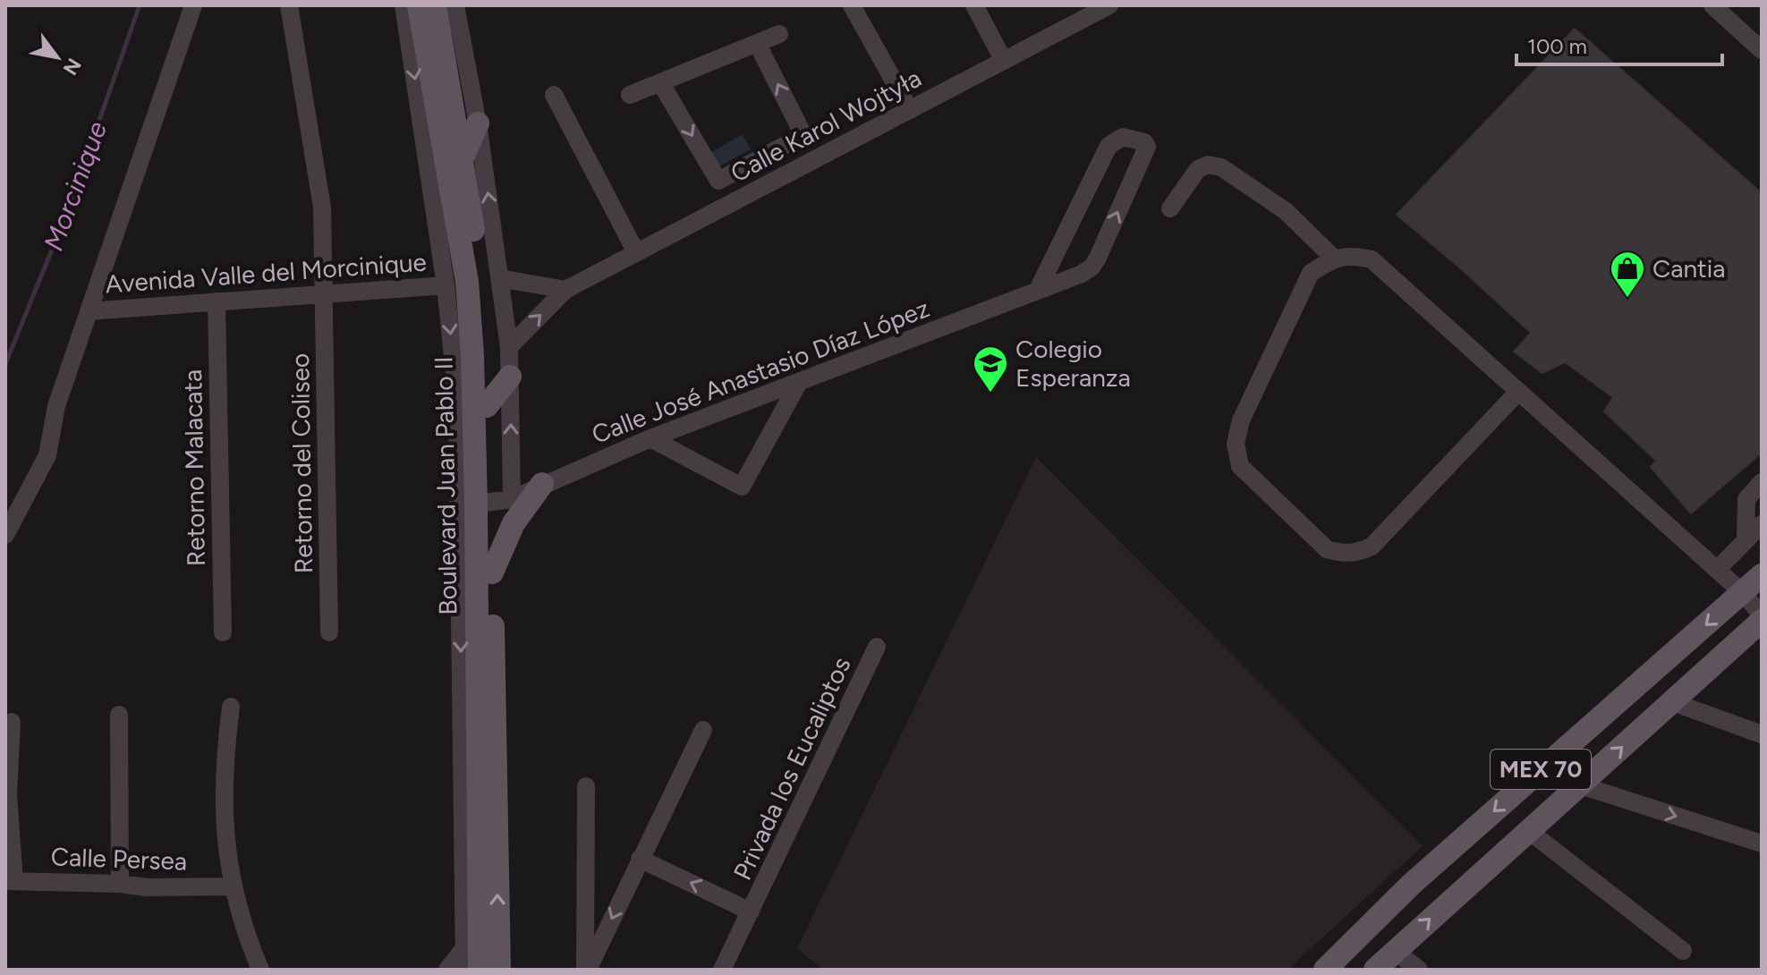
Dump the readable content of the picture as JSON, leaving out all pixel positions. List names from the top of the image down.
{
  "streets": {
    "main road": ["Boulevard Juan Pablo II", "MEX 70"],
    "street": [
      "Calle Karol Wojtyła",
      "Avenida Valle del Morcinique",
      "Calle José Anastasio Díaz López",
      "Retorno del Coliseo",
      "Retorno Malacata",
      "Privada los Eucaliptos",
      "Calle Persea"
    ]
  },
  "crossings": [
    ["Avenida Valle del Morcinique", "Retorno del Coliseo"],
    ["Avenida Valle del Morcinique", "Retorno Malacata"],
    ["Avenida Valle del Morcinique", "Boulevard Juan Pablo II"],
    ["Calle José Anastasio Díaz López", "Boulevard Juan Pablo II"]
  ],
  "water": ["Morcinique"],
  "places": {
    "shop": ["Cantia"],
    "school or university": ["Colegio Esperanza"]
  },
  "scale_bar": "100 m",
  "north": "bottom right"
}
